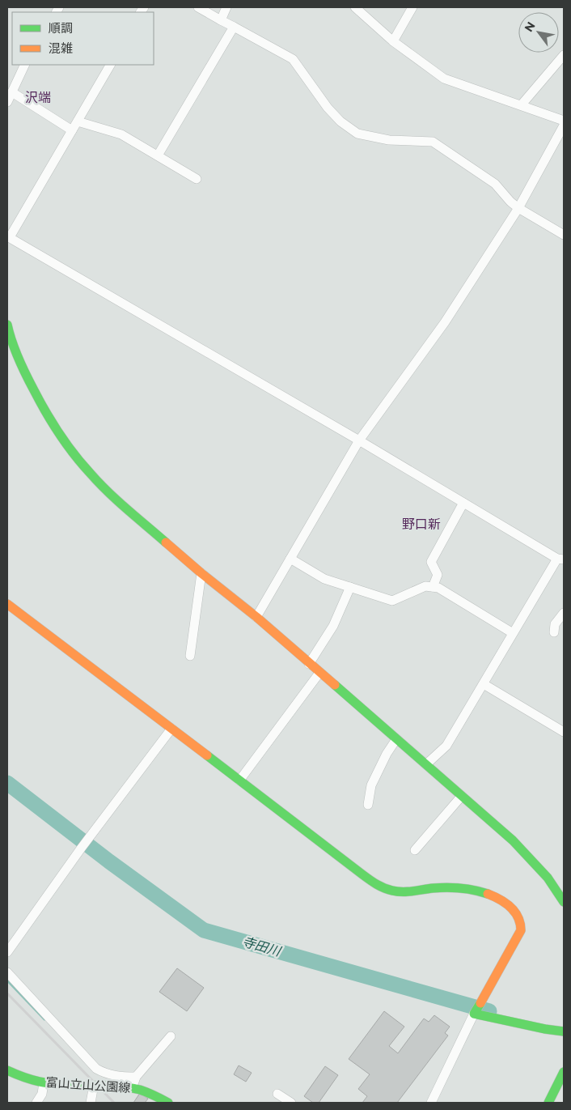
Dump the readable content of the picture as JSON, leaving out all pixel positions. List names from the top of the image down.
{
  "streets": {
    "street": ["富山立山公園線"]
  },
  "districts": ["沢端", "野口新"],
  "water": ["寺田川"],
  "legend": ["順調", "混雑"],
  "north": "top left"
}
